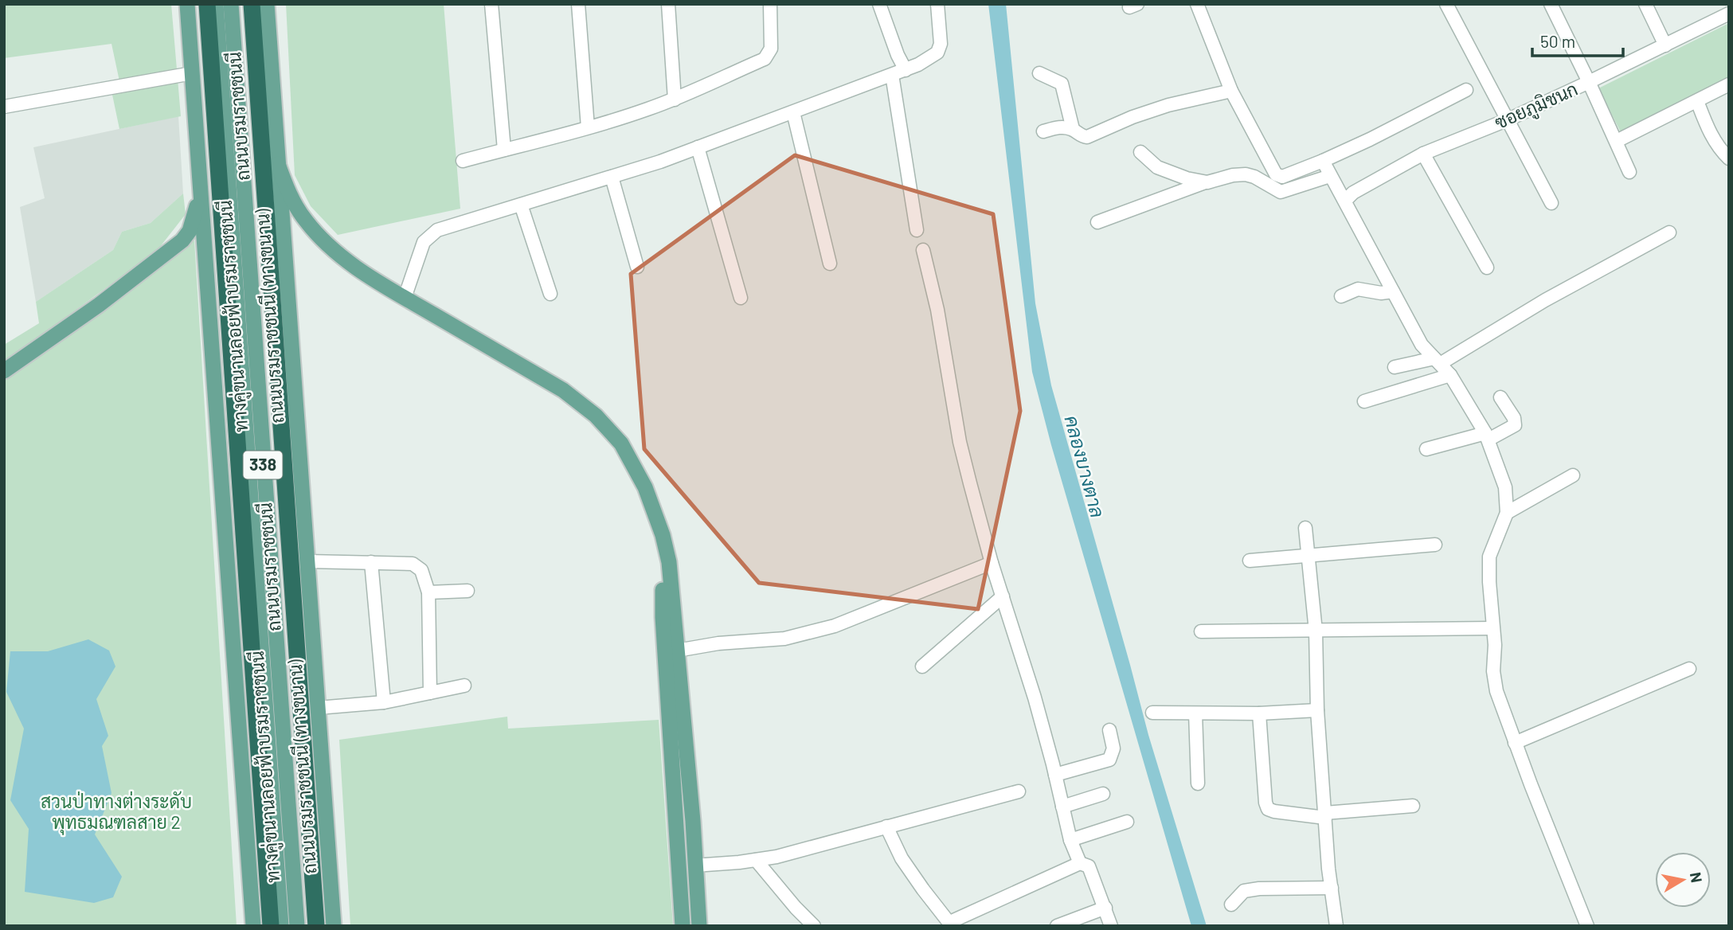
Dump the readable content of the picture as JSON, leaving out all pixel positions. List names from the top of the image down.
{
  "streets": {
    "highway": ["ถนนบรมราชชนนี", "338"],
    "main road": ["ทางคู่ขนานลอยฟ้าบรมราชชนนี", "ถนนบรมราชชนนี (ทางขนาน)"],
    "street": ["ซอยภูมิชนก"]
  },
  "water": ["คลองบางตาล"],
  "parks": ["สวนป่าทางต่างระดับ พุทธมณฑลสาย 2"],
  "scale_bar": "50 m",
  "north": "right"
}
